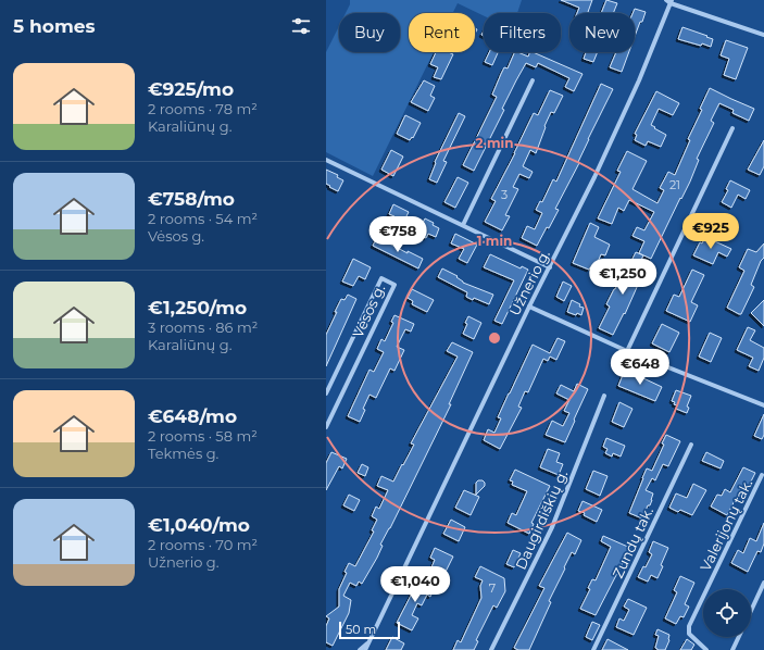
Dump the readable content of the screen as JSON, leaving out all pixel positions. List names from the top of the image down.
{
  "streets": {
    "street": [
      "Užnerio g.",
      "Vėsos g.",
      "Daugirdiškių g.",
      "Valerijonų tak.",
      "Zundų tak."
    ]
  },
  "house_numbers": ["21", "3", "7"],
  "scale_bar": "50 m",
  "page": {
    "heading": "5 homes",
    "chip": [
      "Buy",
      "Rent",
      "Filters",
      "New"
    ],
    "list": [
      {
        "name": "€925/mo",
        "note": "2 rooms · 78 m² · Karaliūnų g."
      },
      {
        "name": "€758/mo",
        "note": "2 rooms · 54 m² · Vėsos g."
      },
      {
        "name": "€1,250/mo",
        "note": "3 rooms · 86 m² · Karaliūnų g."
      },
      {
        "name": "€648/mo",
        "note": "2 rooms · 58 m² · Tekmės g."
      },
      {
        "name": "€1,040/mo",
        "note": "2 rooms · 70 m² · Užnerio g."
      }
    ],
    "price": [
      "€925",
      "€758",
      "€1,250",
      "€648",
      "€1,040"
    ],
    "scale": "50 m"
  },
  "rings": ["2 min", "1 min"]
}
